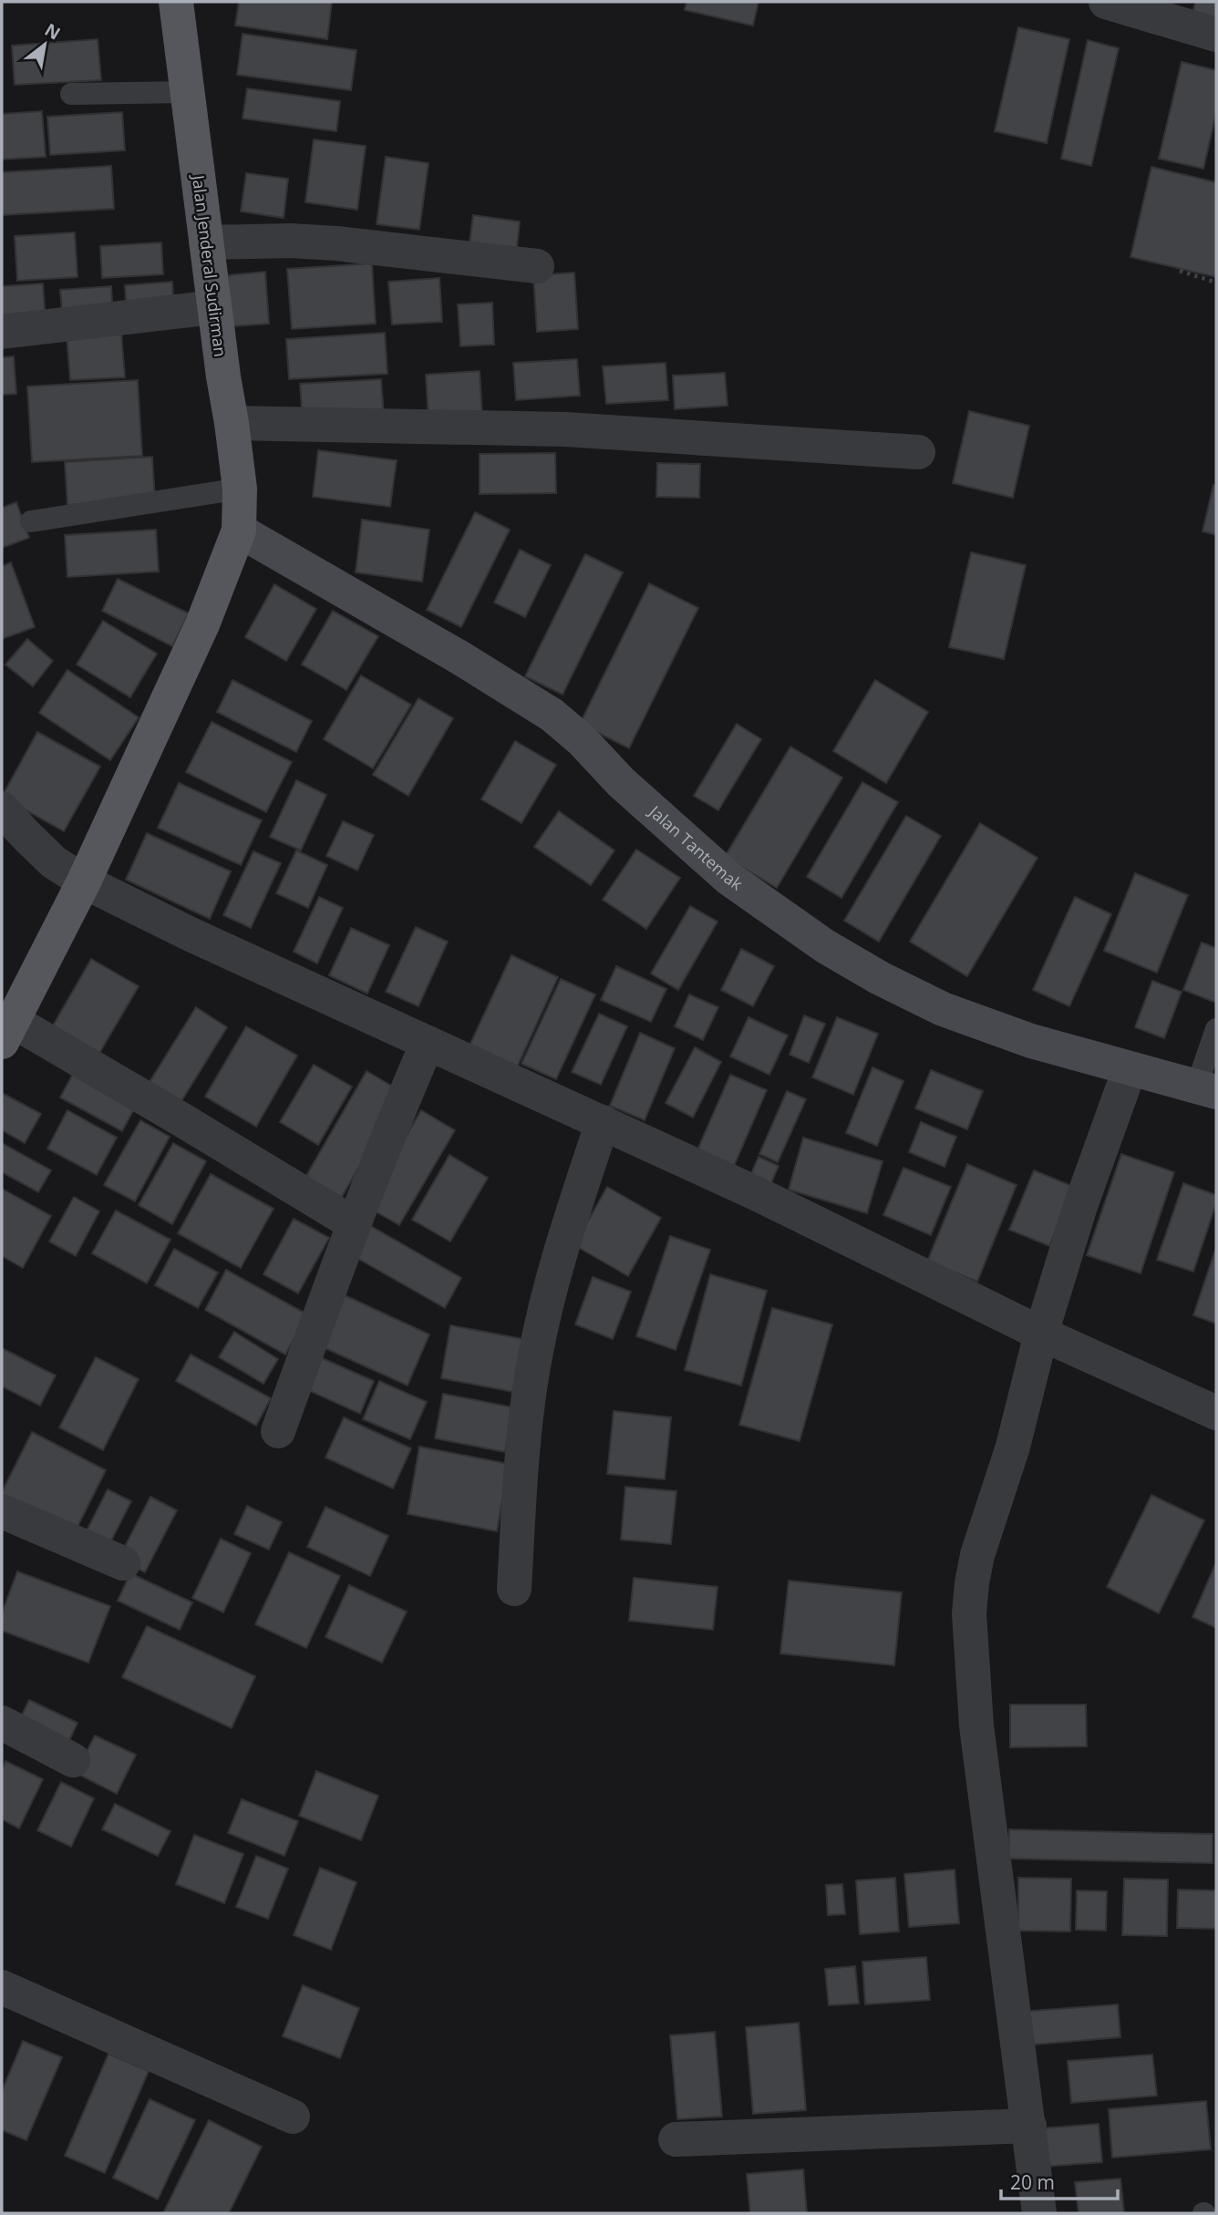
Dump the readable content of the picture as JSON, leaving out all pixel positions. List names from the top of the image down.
{
  "streets": {
    "main road": ["Jalan Jenderal Sudirman"],
    "street": ["Jalan Tantemak"]
  },
  "crossings": [
    ["Jalan Jenderal Sudirman", "Jalan Tantemak"]
  ],
  "scale_bar": "20 m",
  "north": "top right"
}
